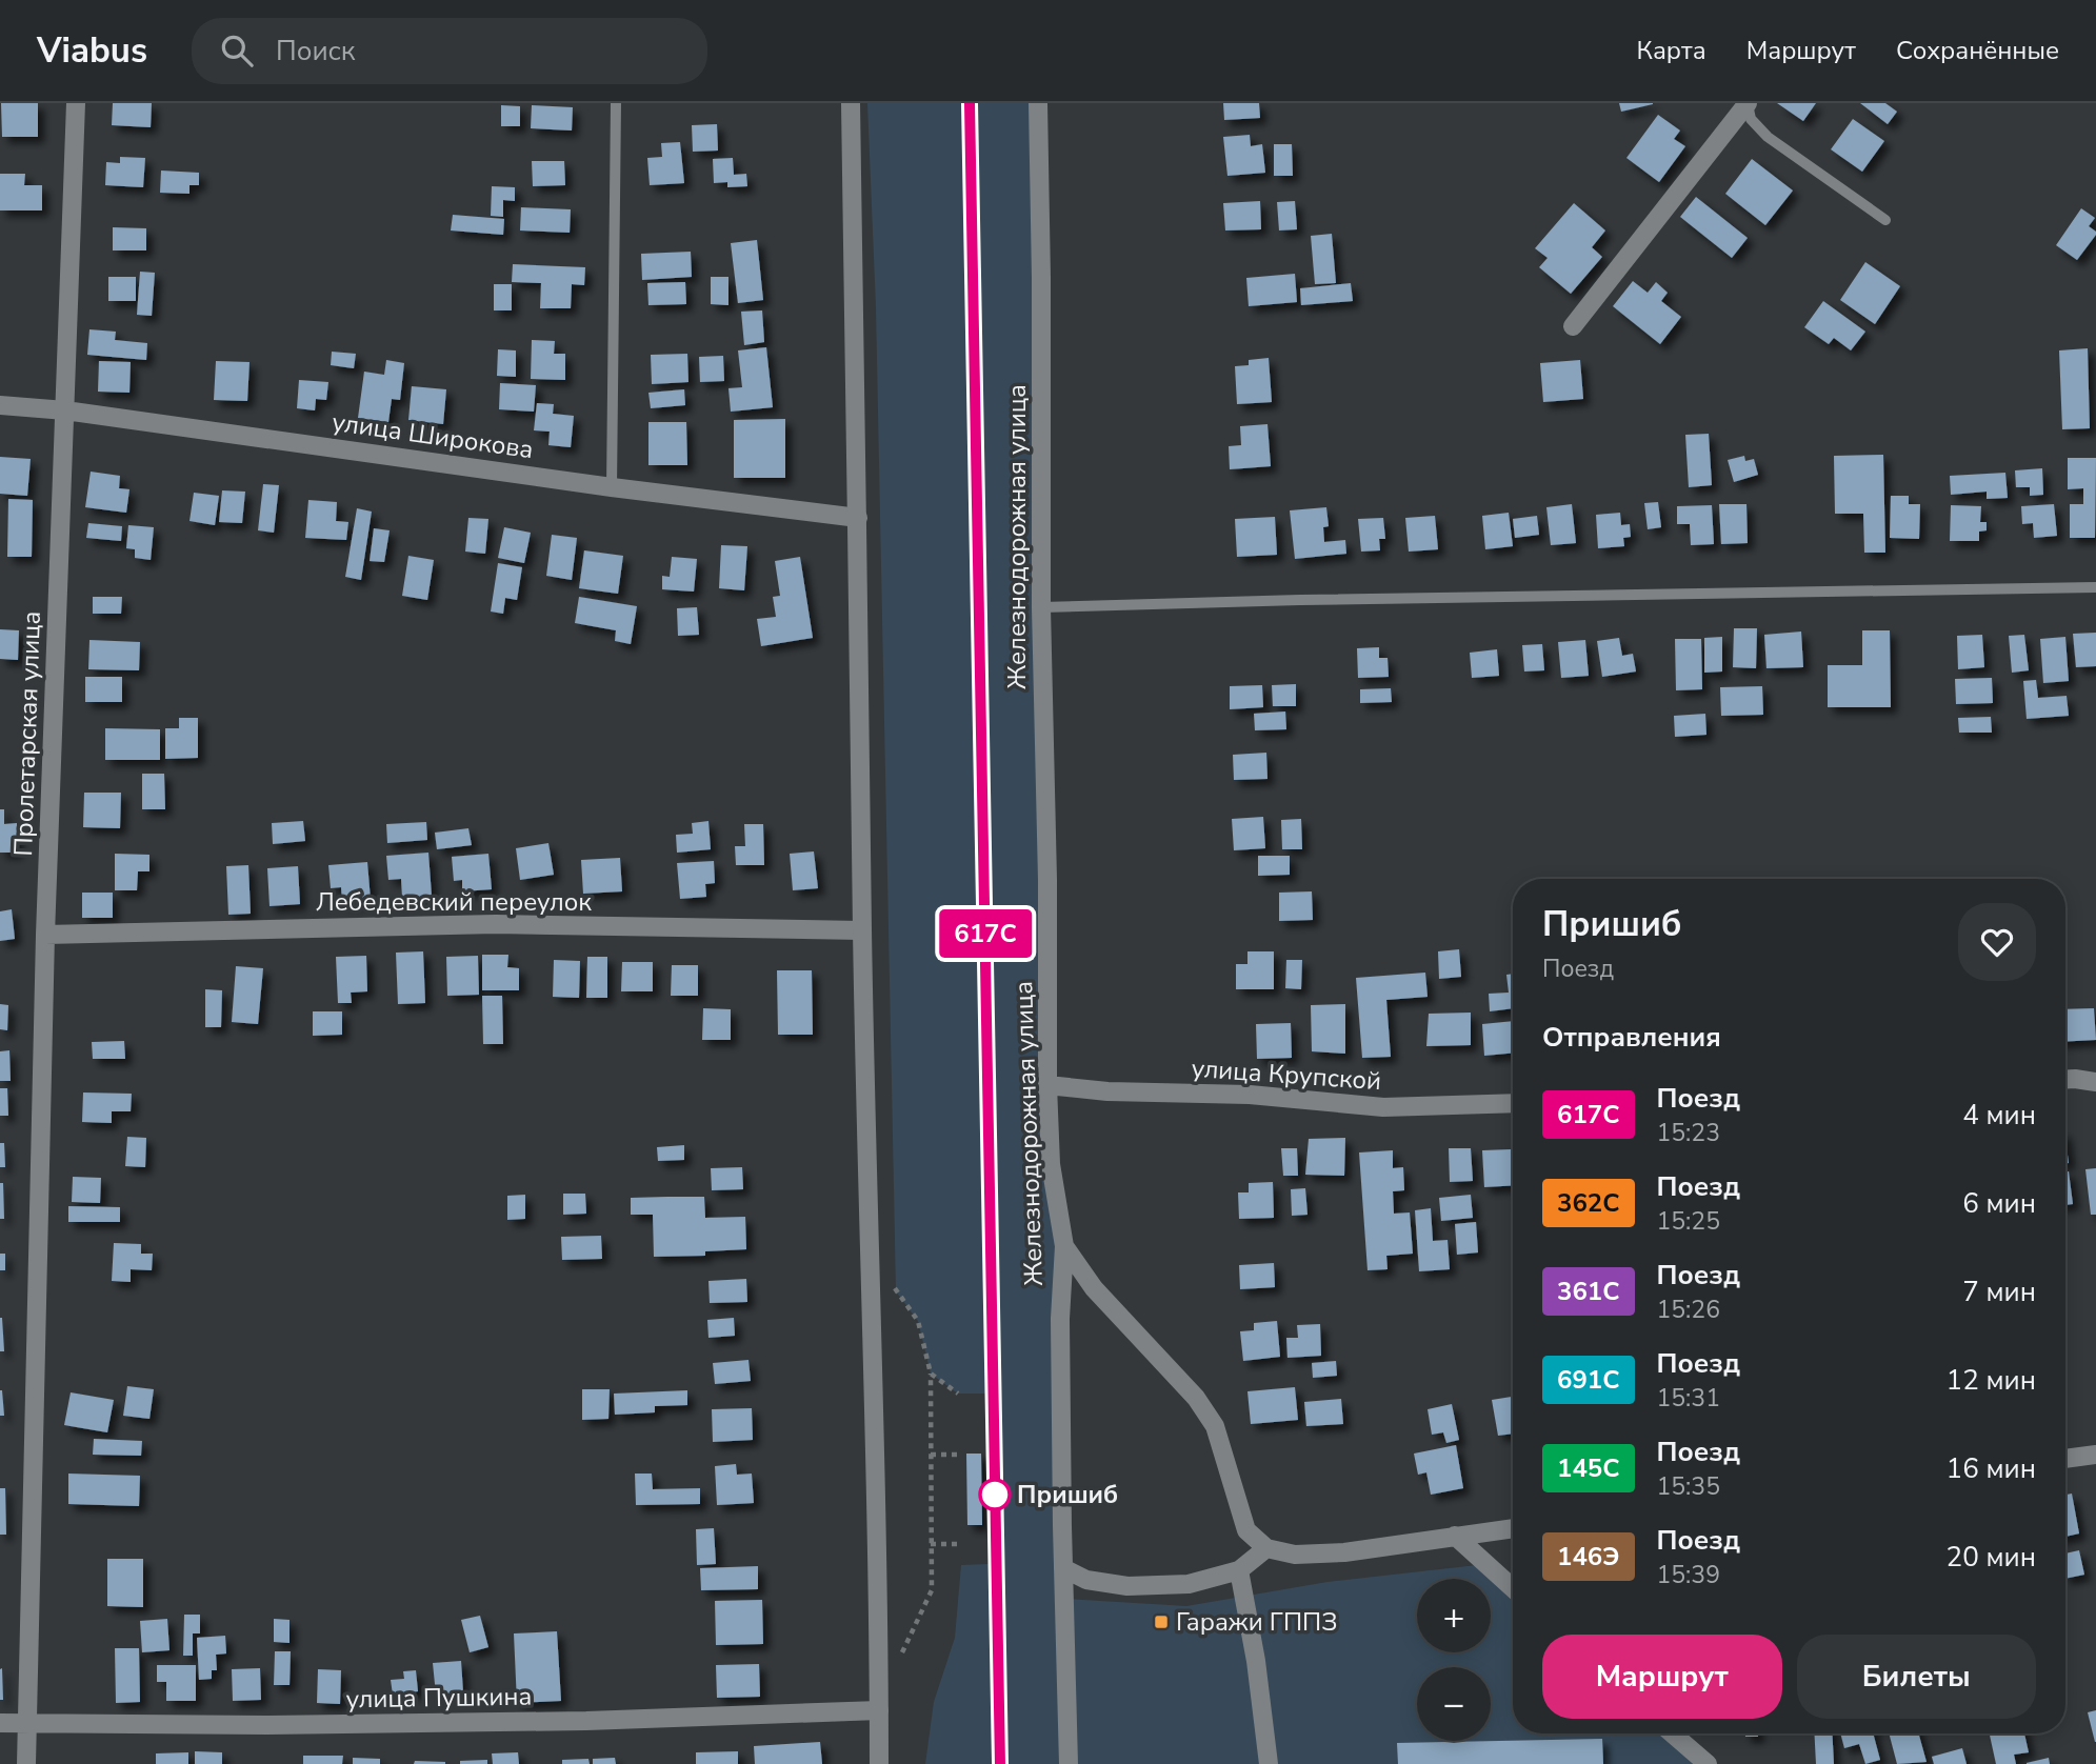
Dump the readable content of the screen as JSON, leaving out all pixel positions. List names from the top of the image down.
{
  "streets": {
    "street": [
      "улица Широкова",
      "Железнодорожная улица",
      "Пролетарская улица",
      "Лебедевский переулок",
      "улица Крупской",
      "улица Пушкина"
    ]
  },
  "crossings": [
    ["улица Широкова", "Пролетарская улица"],
    ["Железнодорожная улица", "улица Крупской"],
    ["Пролетарская улица", "Лебедевский переулок"],
    ["Пролетарская улица", "улица Пушкина"]
  ],
  "places": {
    "other": ["Пришиб"],
    "transit": ["Гаражи ГППЗ"]
  },
  "page": {
    "header": "Viabus",
    "search": "Поиск",
    "nav": ["Карта", "Маршрут", "Сохранённые"],
    "on_map": "617C",
    "heading": [
      ["Пришиб", "Поезд"],
      "Отправления"
    ],
    "list": [
      {
        "mark": "617C",
        "name": "Поезд",
        "note": "15:23",
        "value": "4 мин"
      },
      {
        "mark": "362С",
        "name": "Поезд",
        "note": "15:25",
        "value": "6 мин"
      },
      {
        "mark": "361С",
        "name": "Поезд",
        "note": "15:26",
        "value": "7 мин"
      },
      {
        "mark": "691С",
        "name": "Поезд",
        "note": "15:31",
        "value": "12 мин"
      },
      {
        "mark": "145С",
        "name": "Поезд",
        "note": "15:35",
        "value": "16 мин"
      },
      {
        "mark": "146Э",
        "name": "Поезд",
        "note": "15:39",
        "value": "20 мин"
      }
    ],
    "map_buttons": ["+", "−"],
    "buttons": ["Маршрут", "Билеты"]
  }
}
